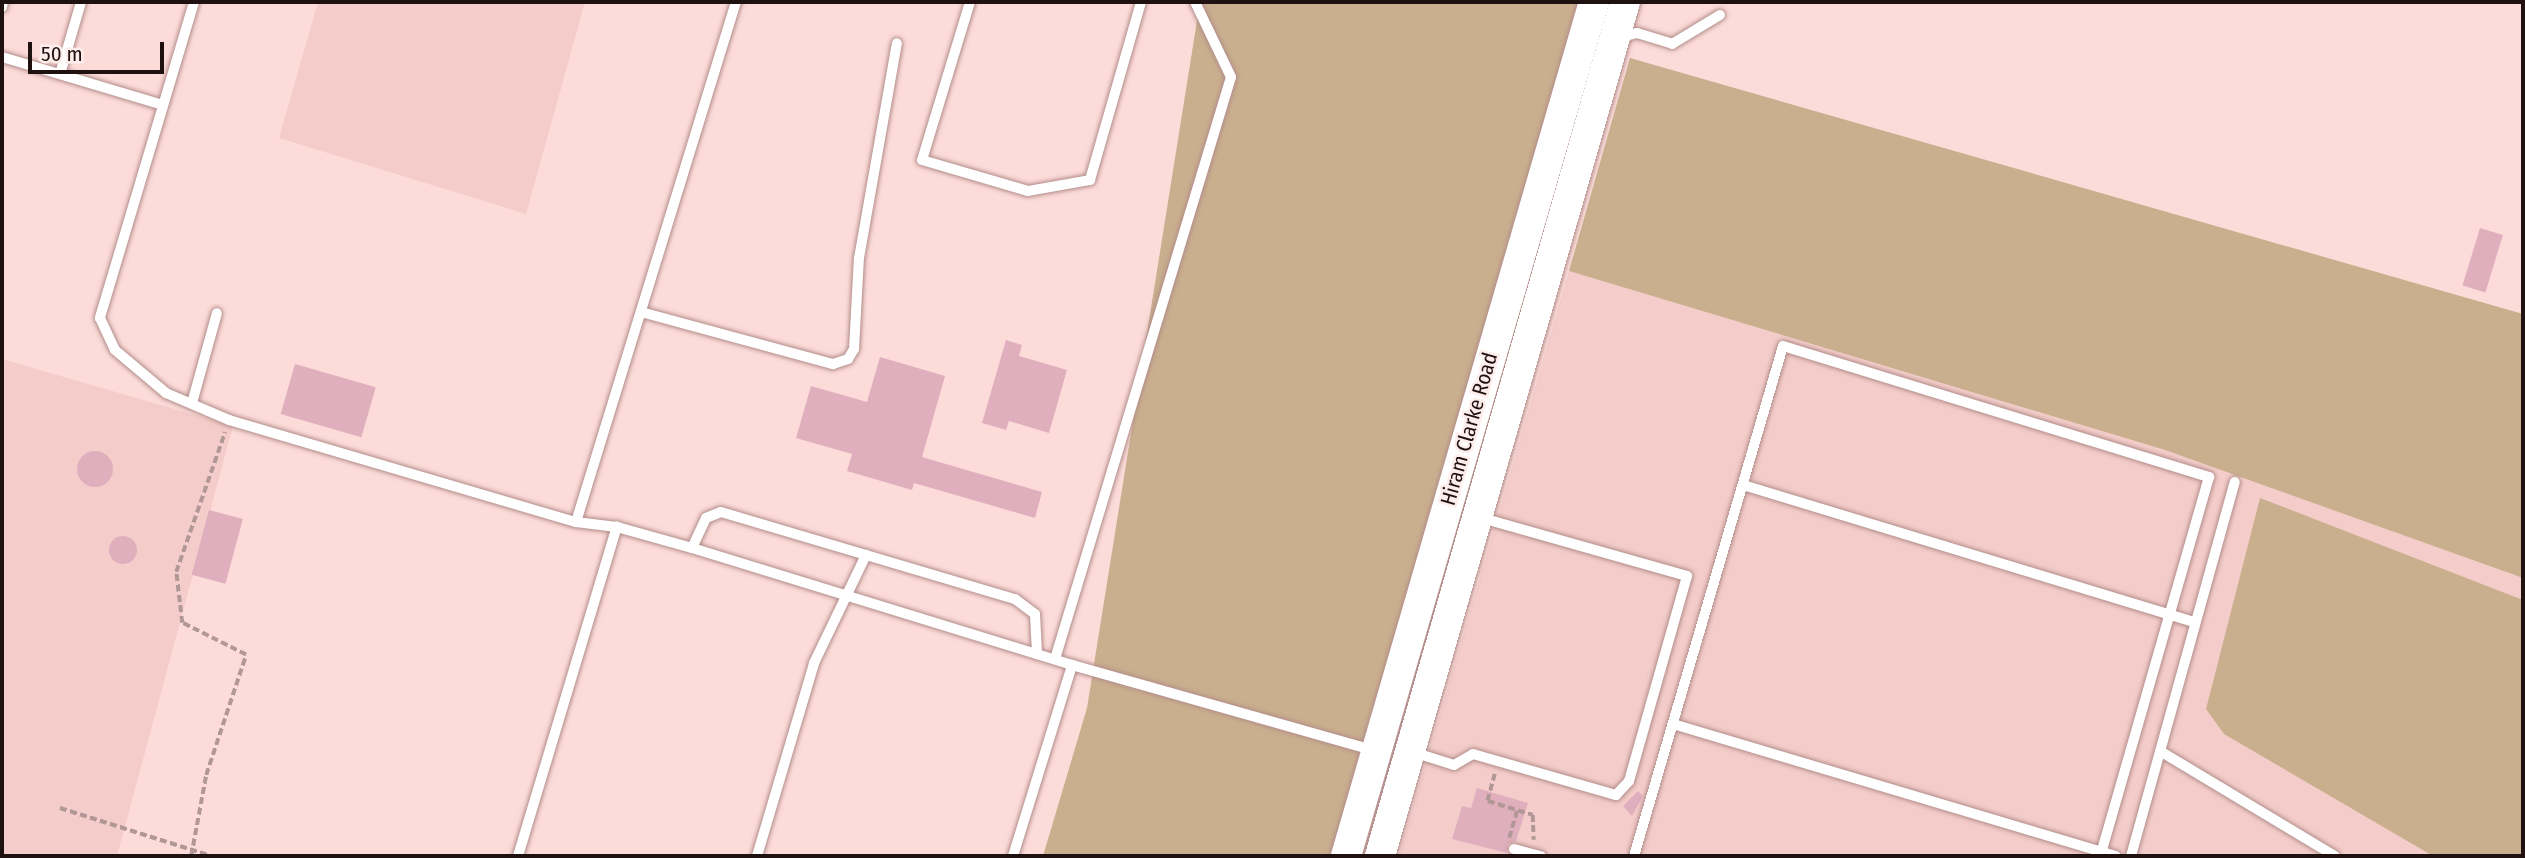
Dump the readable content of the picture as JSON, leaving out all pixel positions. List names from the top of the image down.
{
  "streets": {
    "main road": ["Hiram Clarke Road"]
  },
  "scale_bar": "50 m"
}
